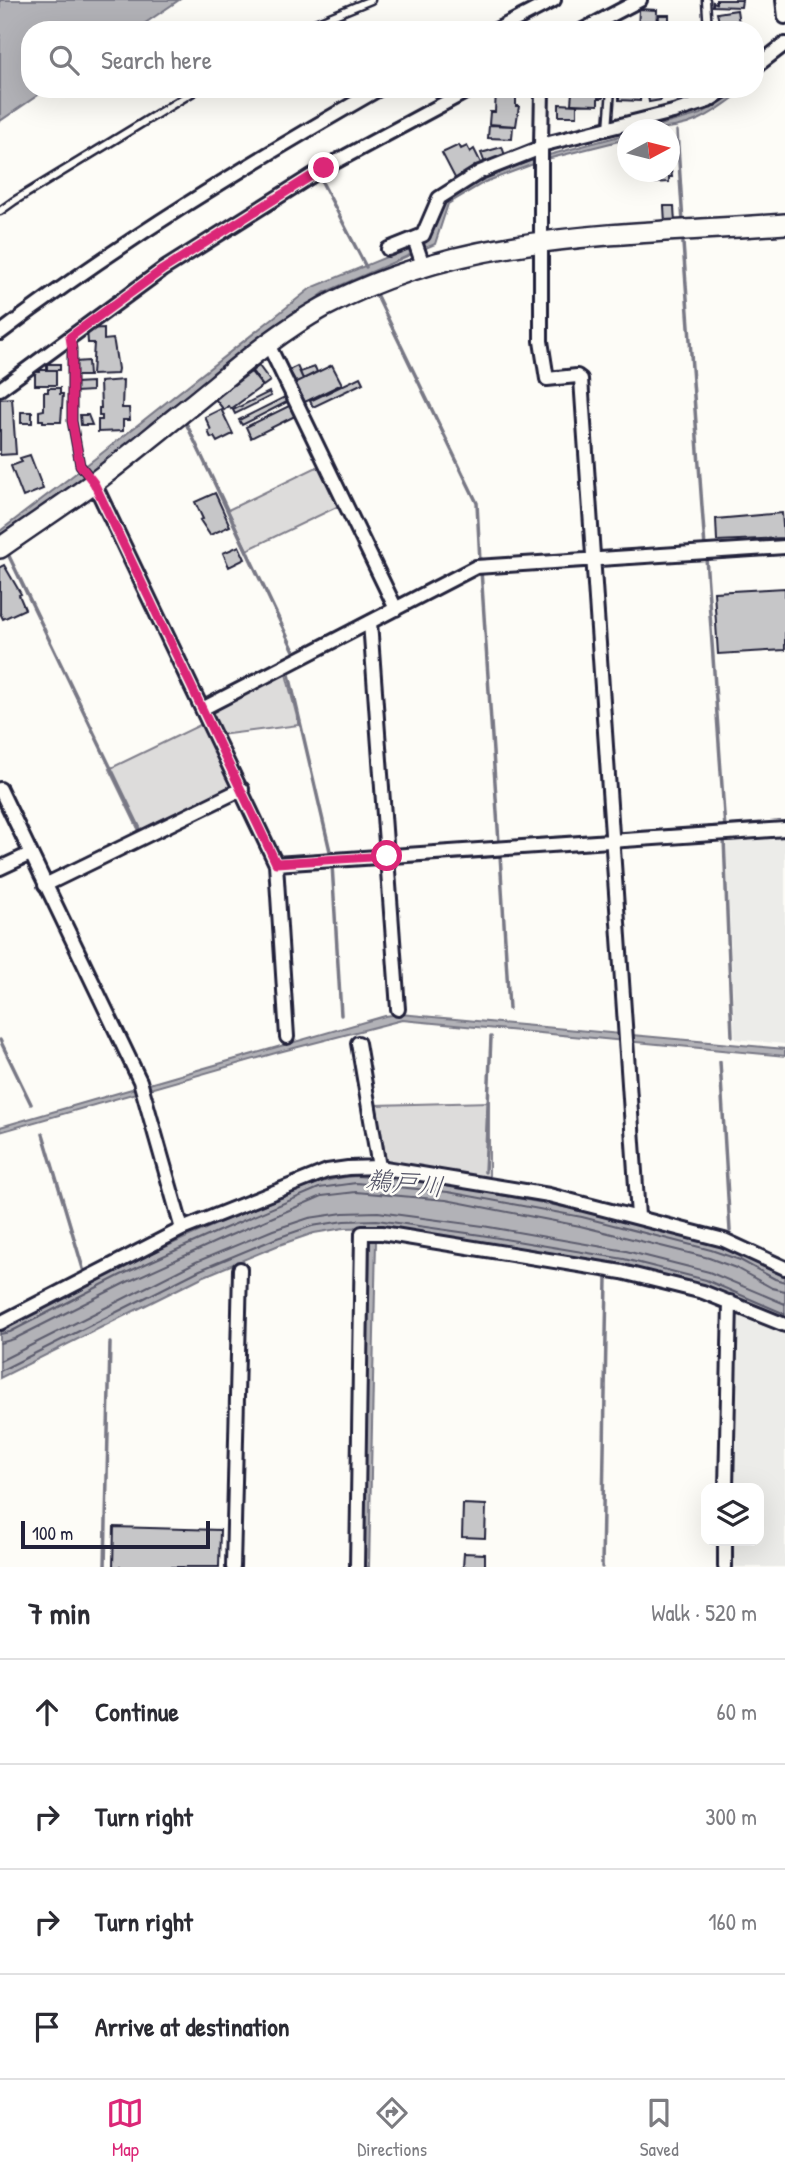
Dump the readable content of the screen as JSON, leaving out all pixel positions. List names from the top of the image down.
{
  "water": ["鵜戸川"],
  "scale_bar": "100 m",
  "north": "right",
  "page": {
    "search": "Search here",
    "scale": "100 m",
    "heading": ["7 min", "Walk · 520 m"],
    "list": [
      ["Continue", "60 m"],
      ["Turn right", "300 m"],
      ["Turn right", "160 m"],
      "Arrive at destination"
    ],
    "nav": ["Map", "Directions", "Saved"]
  }
}
